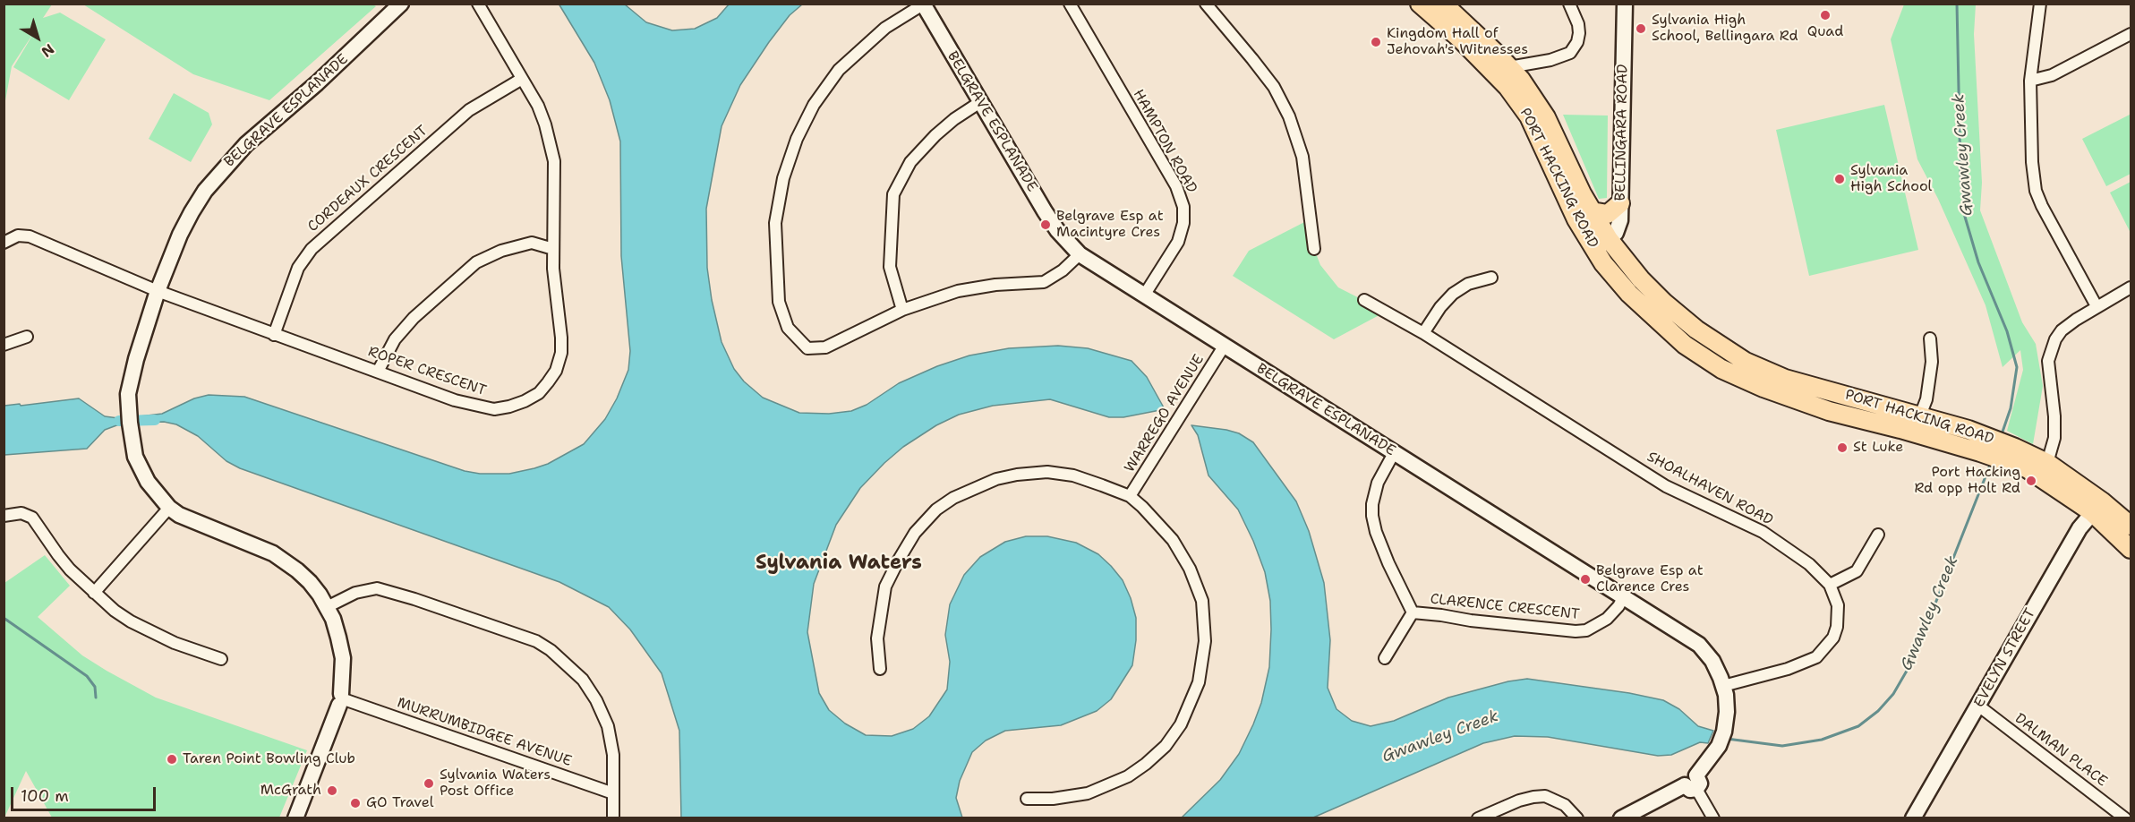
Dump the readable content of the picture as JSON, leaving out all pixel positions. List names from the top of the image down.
{
  "streets": {
    "main road": ["PORT HACKING ROAD"],
    "street": [
      "BELGRAVE ESPLANADE",
      "BELLINGARA ROAD",
      "HAMPTON ROAD",
      "CORDEAUX CRESCENT",
      "ROPER CRESCENT",
      "WARREGO AVENUE",
      "SHOALHAVEN ROAD",
      "CLARENCE CRESCENT",
      "EVELYN STREET",
      "MURRUMBIDGEE AVENUE",
      "DALMAN PLACE"
    ]
  },
  "crossings": [
    ["BELGRAVE ESPLANADE", "HAMPTON ROAD"],
    ["BELGRAVE ESPLANADE", "ROPER CRESCENT"],
    ["BELGRAVE ESPLANADE", "WARREGO AVENUE"],
    ["BELGRAVE ESPLANADE", "SHOALHAVEN ROAD"],
    ["BELGRAVE ESPLANADE", "CLARENCE CRESCENT"],
    ["BELGRAVE ESPLANADE", "MURRUMBIDGEE AVENUE"],
    ["BELLINGARA ROAD", "PORT HACKING ROAD"],
    ["PORT HACKING ROAD", "EVELYN STREET"],
    ["CORDEAUX CRESCENT", "ROPER CRESCENT"],
    ["EVELYN STREET", "DALMAN PLACE"]
  ],
  "districts": ["Sylvania Waters"],
  "water": ["Gwawley Creek"],
  "places": [
    "Quad",
    "Sylvania High School, Bellingara Rd",
    "Kingdom Hall of Jehovah's Witnesses",
    "Sylvania High School",
    "Belgrave Esp at Macintyre Cres",
    "St Luke",
    "Port Hacking Rd opp Holt Rd",
    "Belgrave Esp at Clarence Cres",
    "Taren Point Bowling Club",
    "Sylvania Waters Post Office",
    "McGrath",
    "GO Travel"
  ],
  "scale_bar": "100 m",
  "north": "bottom right"
}
